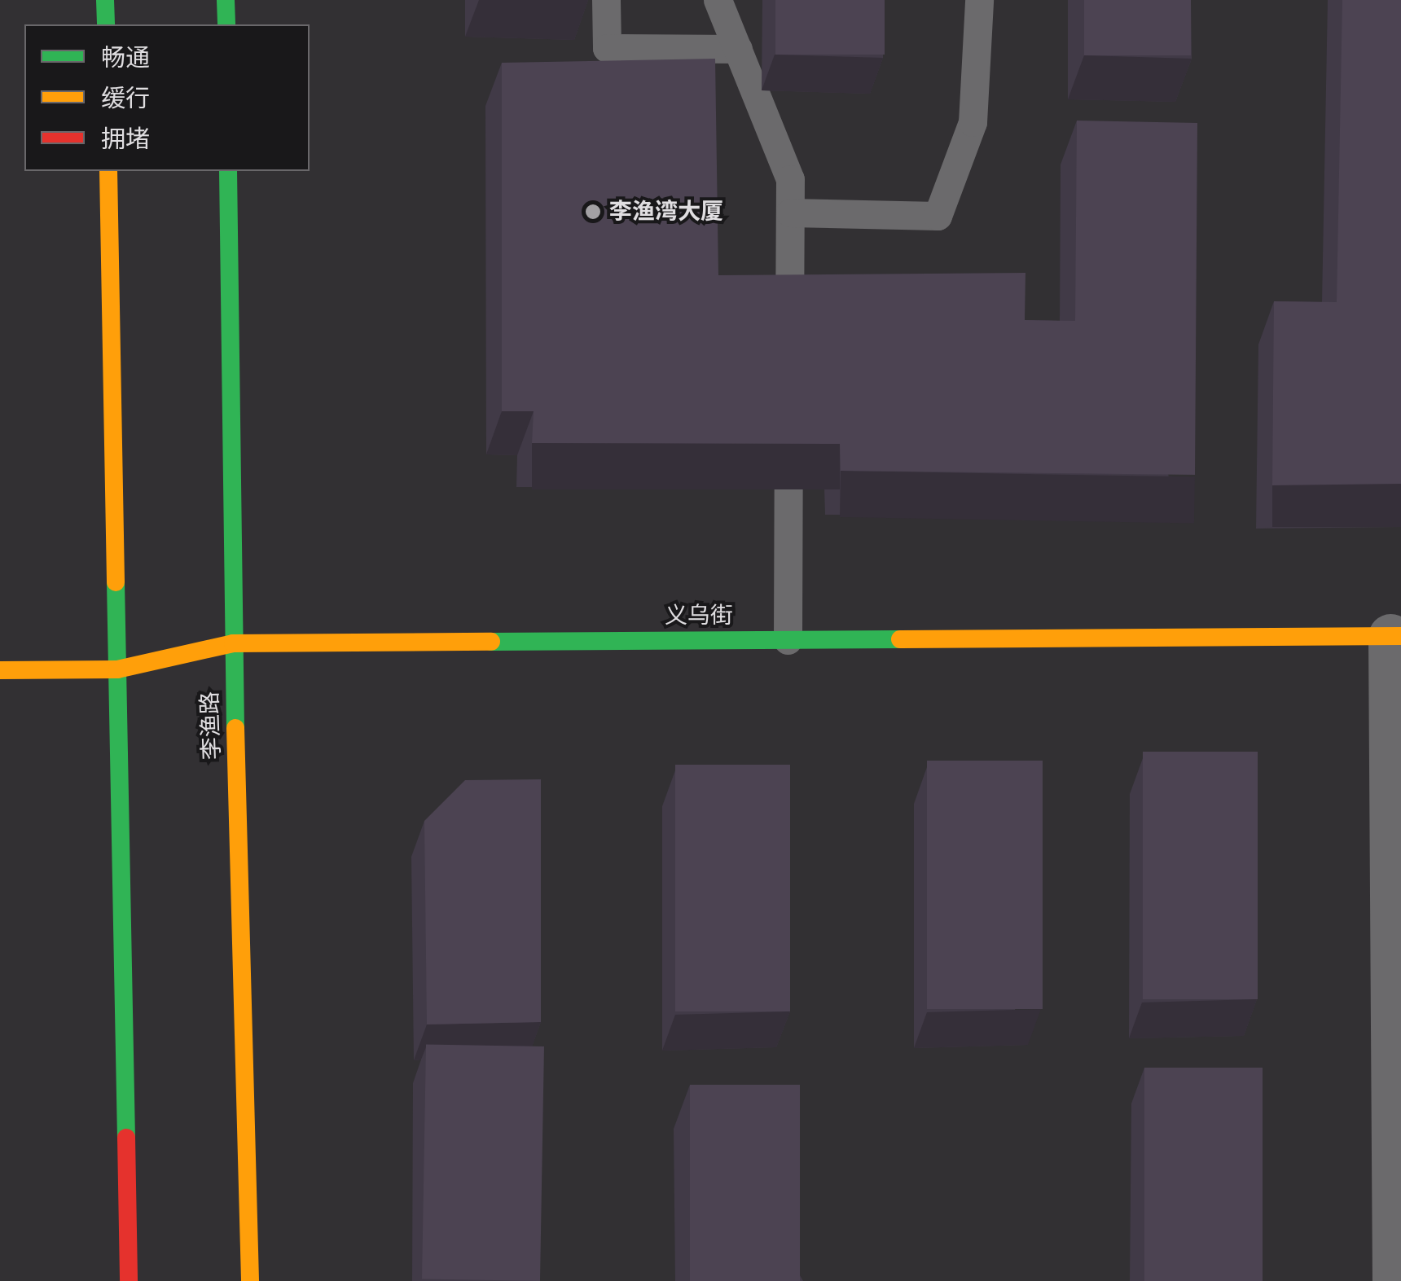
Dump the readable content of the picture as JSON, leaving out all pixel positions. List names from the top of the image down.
{
  "streets": {
    "main road": ["义乌街", "李渔路"]
  },
  "crossings": [
    ["义乌街", "李渔路"]
  ],
  "places": ["李渔湾大厦"],
  "legend": ["畅通", "缓行", "拥堵"]
}
